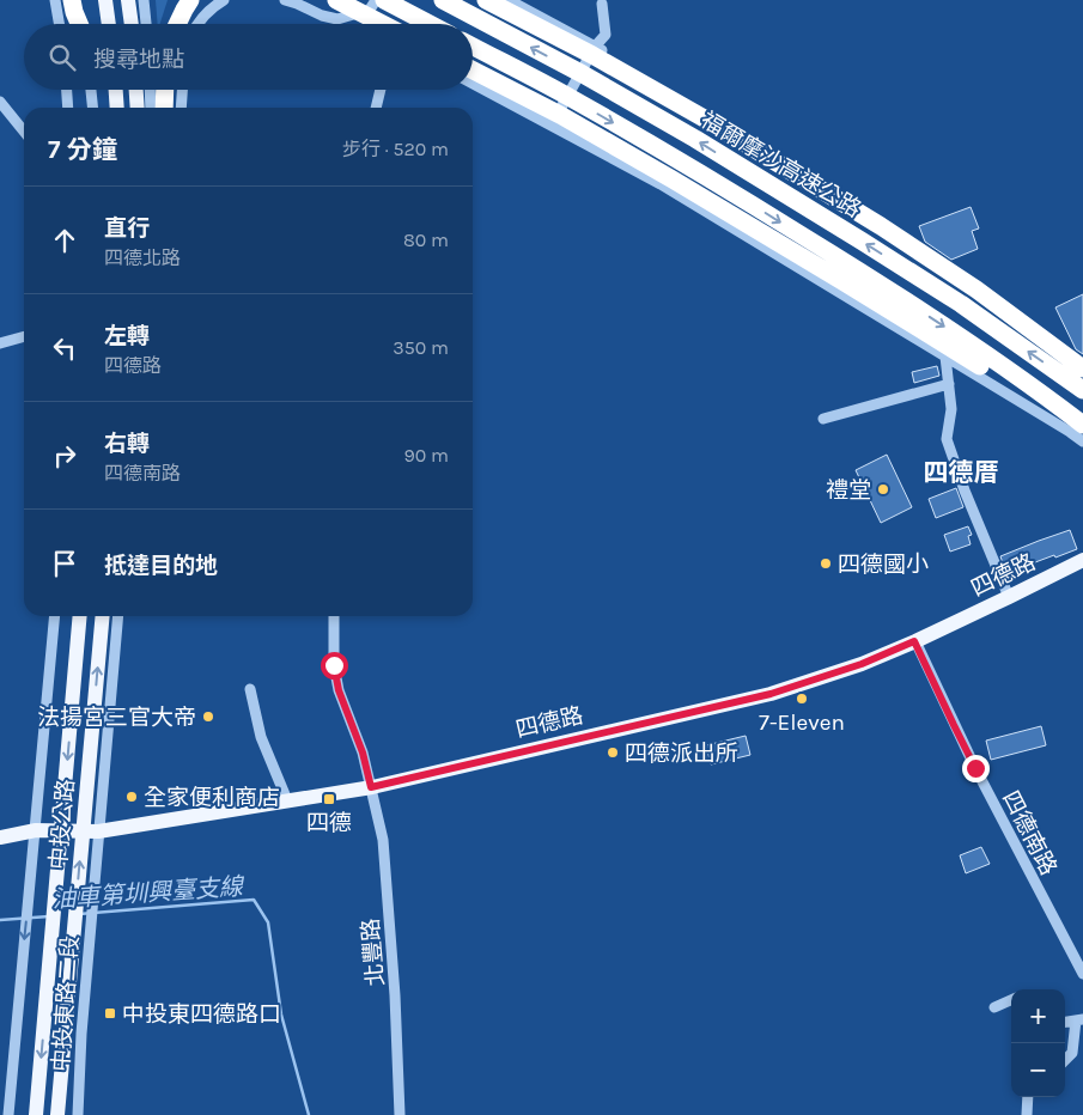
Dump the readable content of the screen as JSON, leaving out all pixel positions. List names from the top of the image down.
{
  "streets": {
    "highway": ["福爾摩沙高速公路"],
    "main road": ["四德路", "中投公路"],
    "street": ["四德南路", "北豐路", "中投東路二段"]
  },
  "crossings": [
    ["四德路", "四德南路"],
    ["四德路", "北豐路"],
    ["四德路", "中投東路二段"]
  ],
  "districts": ["四德厝"],
  "water": ["油車第圳興臺支線"],
  "places": {
    "other": [
      "禮堂",
      "四德國小",
      "7-Eleven",
      "法揚宮三官大帝",
      "四德派出所",
      "全家便利商店"
    ],
    "transit": ["四德", "中投東四德路口"]
  },
  "page": {
    "search": "搜尋地點",
    "heading": ["7 分鐘", "步行 · 520 m"],
    "list": [
      ["直行", "四德北路", "80 m"],
      ["左轉", "四德路", "350 m"],
      ["右轉", "四德南路", "90 m"],
      "抵達目的地"
    ],
    "map_buttons": ["+", "−"]
  }
}
